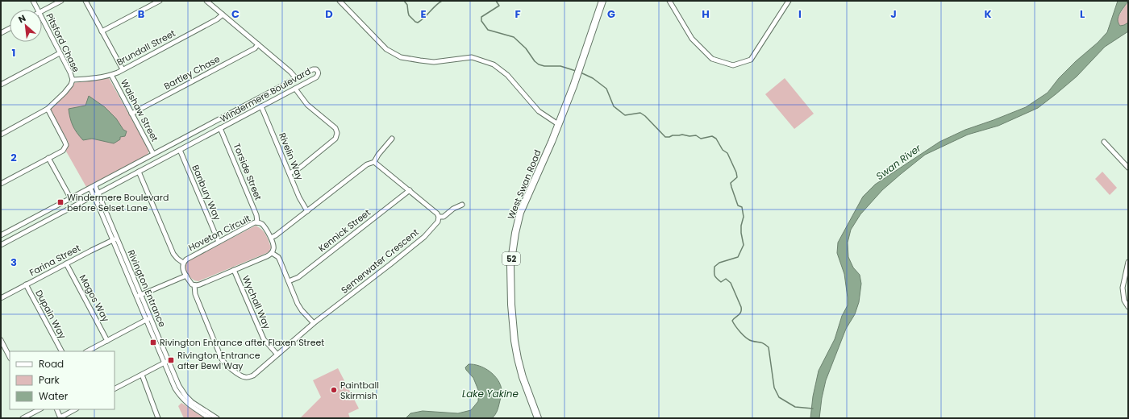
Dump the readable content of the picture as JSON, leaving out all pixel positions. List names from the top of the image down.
{
  "streets": {
    "main road": ["West Swan Road", "52"],
    "street": [
      "Pitsford Chase",
      "Brundall Street",
      "Bartley Chase",
      "Windermere Boulevard",
      "Walshaw Street",
      "Rivelin Way",
      "Torside Street",
      "Banbury Way",
      "Kennick Street",
      "Hoveton Circuit",
      "Farina Street",
      "Semerwater Crescent",
      "Rivington Entrance",
      "Magos Way",
      "Wychall Way",
      "Dupain Way"
    ]
  },
  "crossings": [
    ["Pitsford Chase", "Brundall Street"],
    ["Brundall Street", "Walshaw Street"],
    ["Bartley Chase", "Walshaw Street"],
    ["Windermere Boulevard", "Walshaw Street"],
    ["Windermere Boulevard", "Rivelin Way"],
    ["Windermere Boulevard", "Torside Street"],
    ["Windermere Boulevard", "Banbury Way"],
    ["Windermere Boulevard", "Rivington Entrance"],
    ["Torside Street", "Hoveton Circuit"],
    ["Banbury Way", "Hoveton Circuit"],
    ["Hoveton Circuit", "Semerwater Crescent"],
    ["Farina Street", "Rivington Entrance"],
    ["Farina Street", "Magos Way"],
    ["Farina Street", "Dupain Way"],
    ["Semerwater Crescent", "Wychall Way"]
  ],
  "water": ["Swan River", "Lake Yakine"],
  "places": {
    "transit": ["Windermere Boulevard before Selset Lane", "Rivington Entrance after Flaxen Street", "Rivington Entrance after Bewl Way"],
    "other": ["Paintball Skirmish"]
  },
  "legend": ["Road", "Park", "Water"],
  "north": "top left",
  "grid": {
    "columns": [
      "B",
      "C",
      "D",
      "E",
      "F",
      "G",
      "H",
      "I",
      "J",
      "K",
      "L"
    ],
    "rows": ["1", "2", "3"]
  }
}
